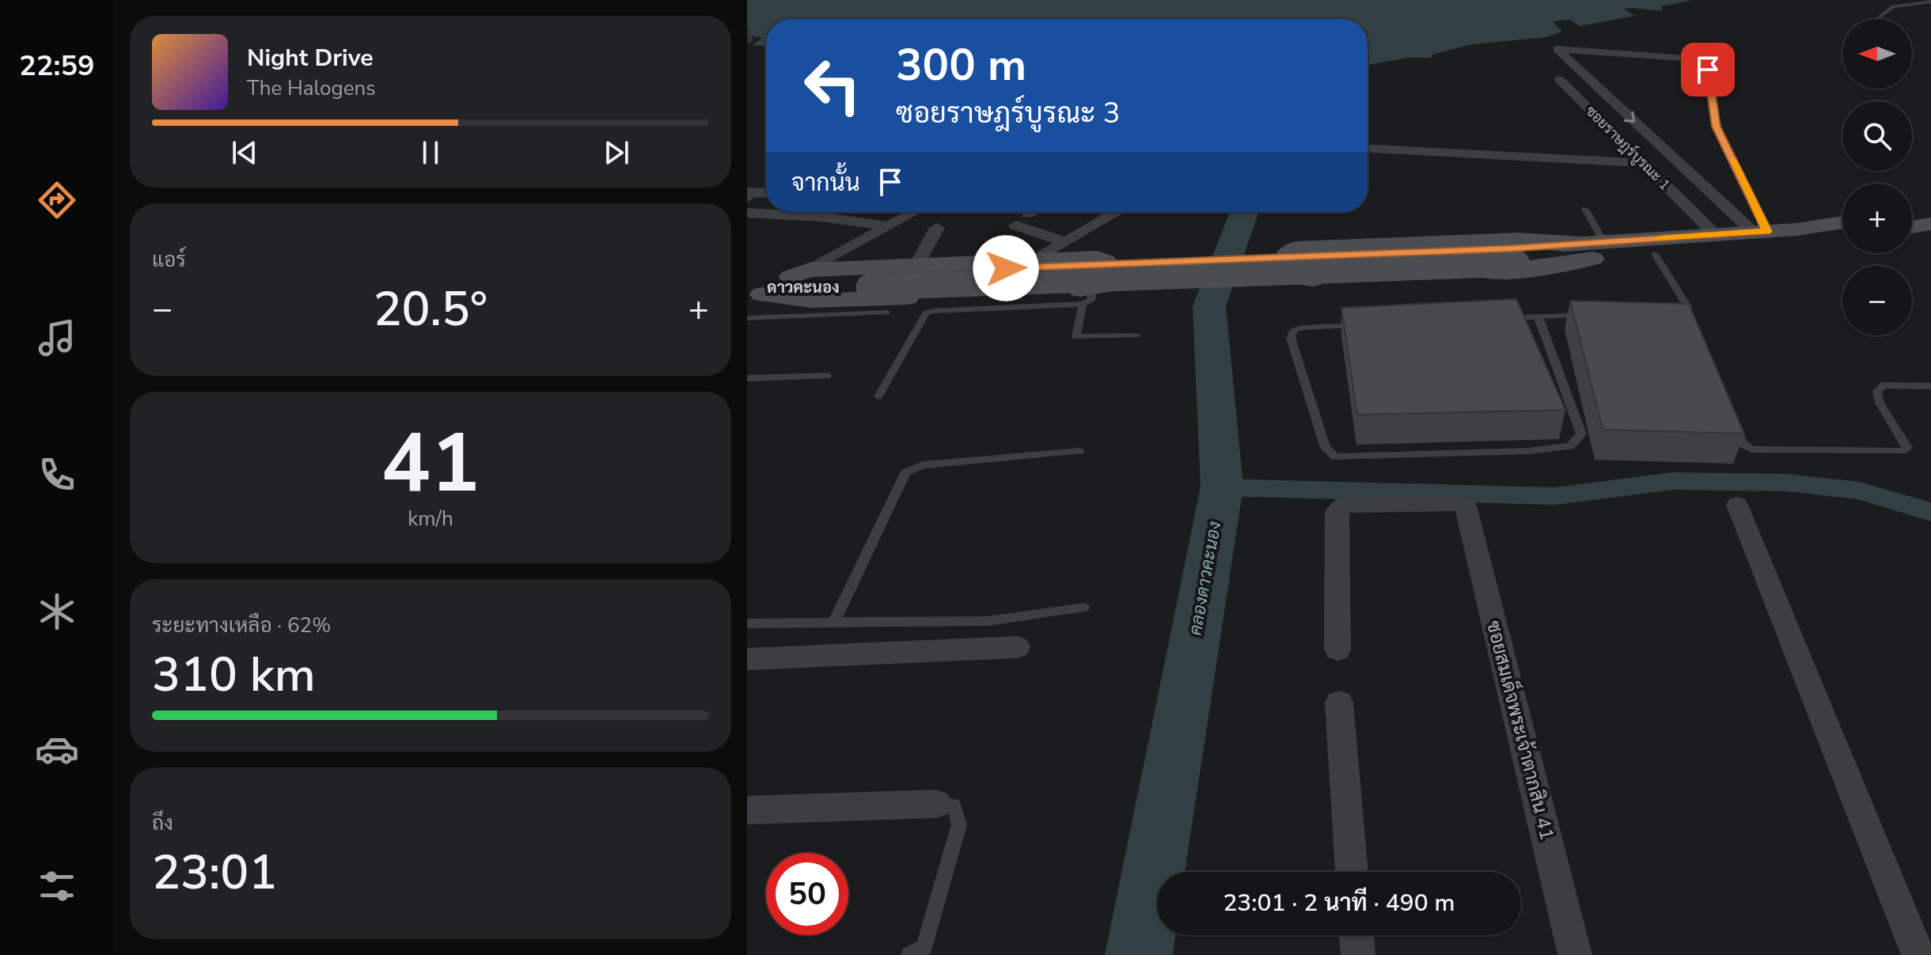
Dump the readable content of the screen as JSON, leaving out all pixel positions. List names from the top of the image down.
{
  "streets": {
    "street": ["ซอยราษฎร์บูรณะ 1", "ซอยสมเด็จพระเจ้าตากสิน 41"]
  },
  "districts": ["ดาวคะนอง"],
  "water": ["คลองดาวคะนอง"],
  "north": "left",
  "page": {
    "tabs": "22:59",
    "map_buttons": ["+", "−"],
    "turn": ["300 m", "ซอยราษฎร์บูรณะ 3"],
    "song": ["Night Drive", "The Halogens"],
    "then": "จากนั้น",
    "tile": [
      "แอร์",
      ["41", "km/h"],
      ["ระยะทางเหลือ · 62%", "310 km"],
      ["ถึง", "23:01"]
    ],
    "heat": ["−", "20.5°", "+"],
    "limit": "50",
    "trip": "23:01 · 2 นาที · 490 m"
  }
}
